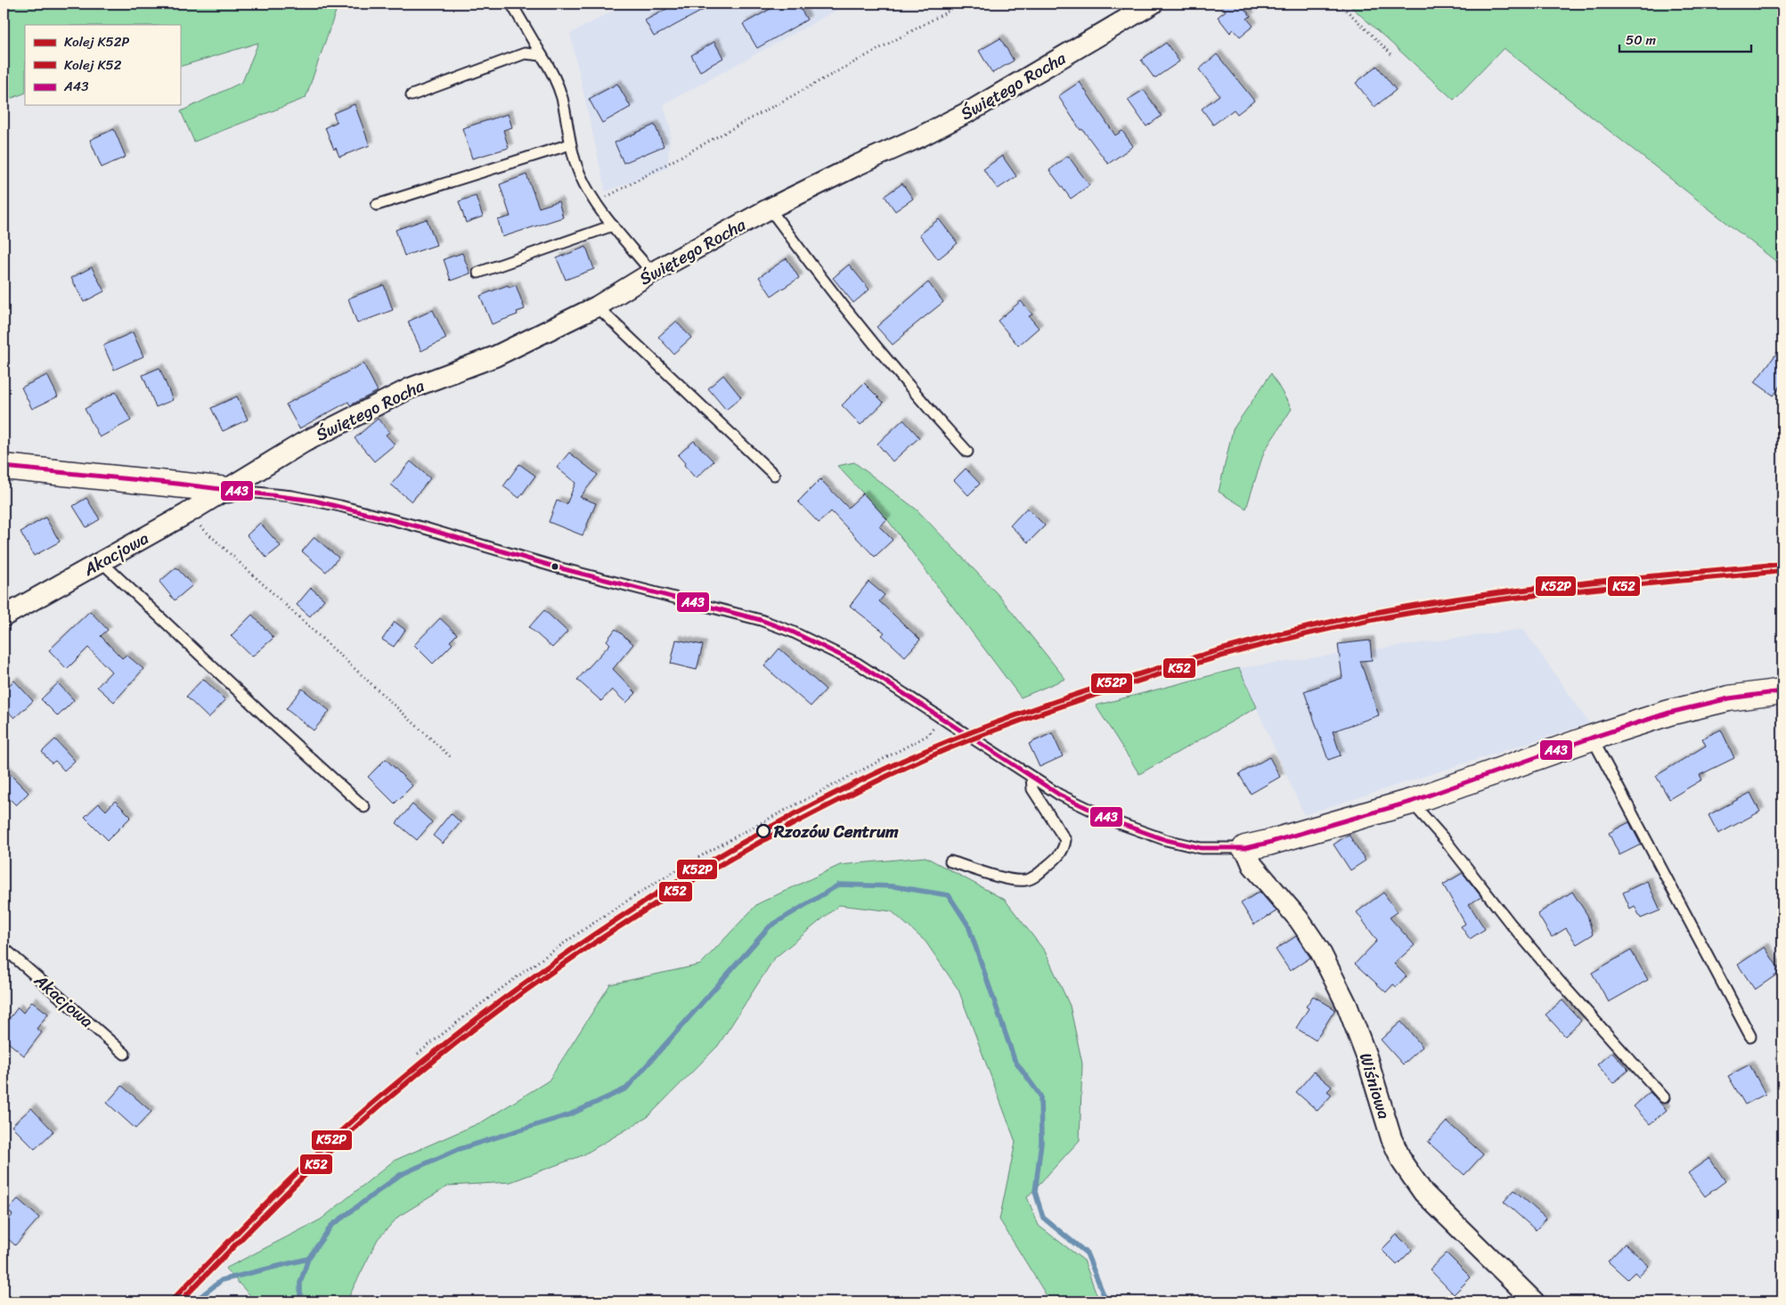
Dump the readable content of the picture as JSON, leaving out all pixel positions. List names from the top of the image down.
{
  "streets": {
    "street": ["Świętego Rocha", "Akacjowa", "Wiśniowa"]
  },
  "crossings": [
    ["Świętego Rocha", "Akacjowa"]
  ],
  "places": ["Rzozów Centrum"],
  "lines": ["transit line A43", "rail line K52P", "rail line K52"],
  "legend": ["Kolej K52P", "Kolej K52", "A43"],
  "scale_bar": "50 m"
}
